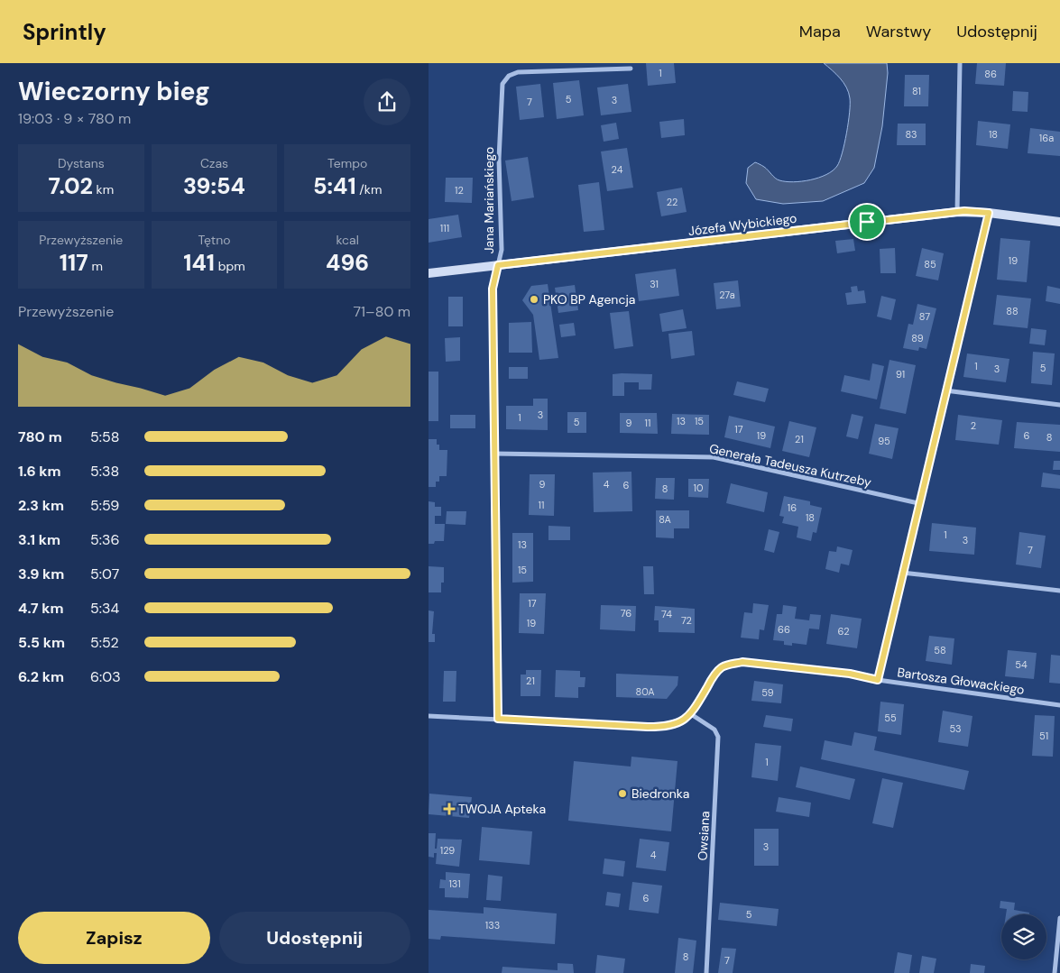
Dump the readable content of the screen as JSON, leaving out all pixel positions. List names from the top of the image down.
{
  "streets": {
    "street": [
      "Jana Mariańskiego",
      "Józefa Wybickiego",
      "Generała Tadeusza Kutrzeby",
      "Bartosza Głowackiego",
      "Owsiana"
    ]
  },
  "crossings": [
    ["Jana Mariańskiego", "Józefa Wybickiego"],
    ["Jana Mariańskiego", "Generała Tadeusza Kutrzeby"],
    ["Bartosza Głowackiego", "Owsiana"]
  ],
  "places": {
    "other": ["PKO BP Agencja", "Biedronka"],
    "health": ["TWOJA Apteka"]
  },
  "house_numbers": [
    "1",
    "86",
    "81",
    "5",
    "3",
    "7",
    "83",
    "18",
    "16a",
    "24",
    "12",
    "22",
    "111",
    "19",
    "85",
    "31",
    "27a",
    "88",
    "87",
    "89",
    "1",
    "5",
    "3",
    "91",
    "3",
    "1",
    "13",
    "15",
    "5",
    "9",
    "11",
    "2",
    "17",
    "19",
    "6",
    "8",
    "21",
    "95",
    "9",
    "4",
    "6",
    "10",
    "8",
    "11",
    "16",
    "18",
    "8A",
    "1",
    "3",
    "13",
    "7",
    "15",
    "17",
    "76",
    "74",
    "72",
    "19",
    "66",
    "62",
    "58",
    "54",
    "21",
    "80A",
    "59",
    "55",
    "53",
    "51",
    "1",
    "3",
    "129",
    "4",
    "131",
    "6",
    "5",
    "133",
    "8",
    "7"
  ],
  "page": {
    "header": "Sprintly",
    "nav": ["Mapa", "Warstwy", "Udostępnij"],
    "heading": ["Wieczorny bieg", "19:03 · 9 × 780 m"],
    "stats": [
      ["Dystans", "7.02 km"],
      ["Czas", "39:54"],
      ["Tempo", "5:41 /km"],
      ["Przewyższenie", "117 m"],
      ["Tętno", "141 bpm"],
      ["kcal", "496"]
    ],
    "chart": ["Przewyższenie", "71–80 m"],
    "list": [
      {
        "name": "780 m",
        "note": "5:58"
      },
      {
        "name": "1.6 km",
        "note": "5:38"
      },
      {
        "name": "2.3 km",
        "note": "5:59"
      },
      {
        "name": "3.1 km",
        "note": "5:36"
      },
      {
        "name": "3.9 km",
        "note": "5:07"
      },
      {
        "name": "4.7 km",
        "note": "5:34"
      },
      {
        "name": "5.5 km",
        "note": "5:52"
      },
      {
        "name": "6.2 km",
        "note": "6:03"
      }
    ],
    "buttons": ["Zapisz", "Udostępnij"]
  }
}
